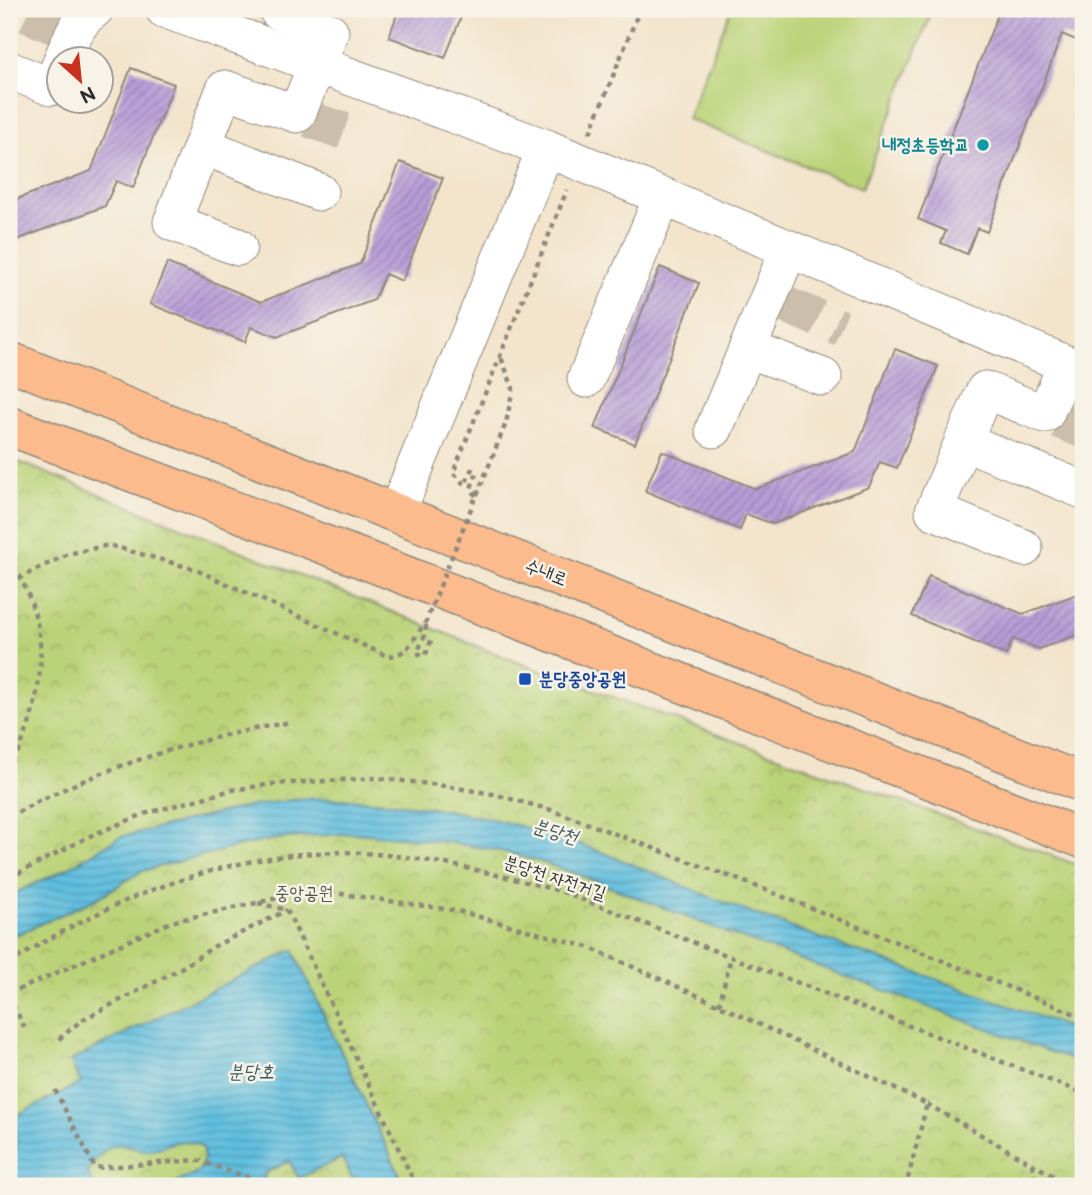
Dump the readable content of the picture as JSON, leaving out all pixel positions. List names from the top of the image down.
{
  "streets": {
    "main road": ["수내로"],
    "path": ["분당천 자전거길"]
  },
  "water": ["분당천", "분당호"],
  "parks": ["중앙공원"],
  "places": {
    "other": ["내정초등학교"],
    "transit": ["분당중앙공원"]
  },
  "north": "bottom right"
}
